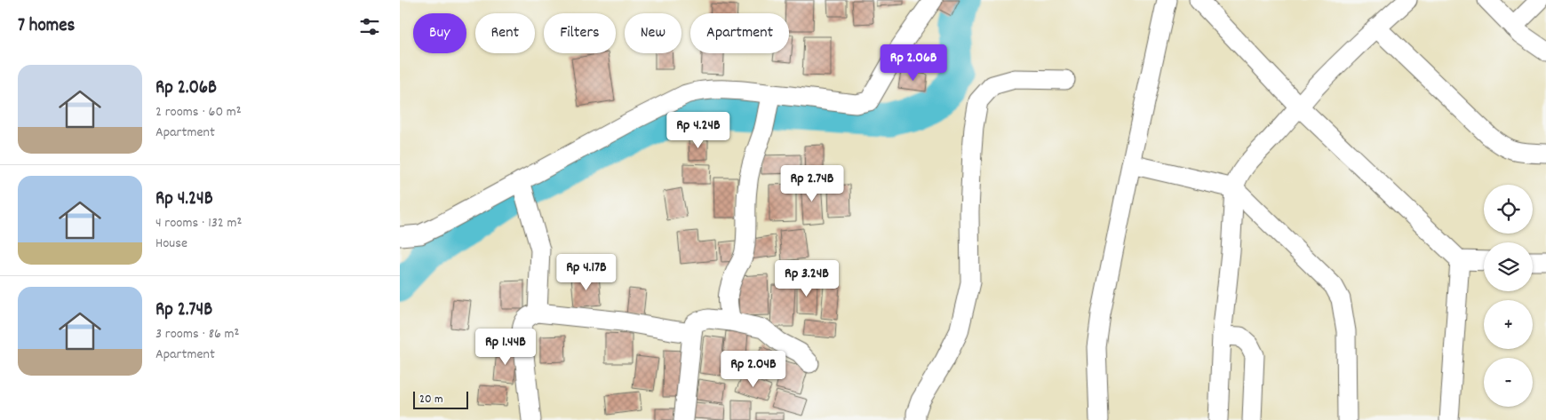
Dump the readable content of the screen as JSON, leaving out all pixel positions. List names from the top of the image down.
{
  "scale_bar": "20 m",
  "page": {
    "heading": "7 homes",
    "chip": [
      "Buy",
      "Rent",
      "Filters",
      "New",
      "Apartment"
    ],
    "price": [
      "Rp 2.06B",
      "Rp 4.24B",
      "Rp 2.74B",
      "Rp 4.17B",
      "Rp 3.24B",
      "Rp 1.44B",
      "Rp 2.04B"
    ],
    "list": [
      {
        "name": "Rp 2.06B",
        "note": "2 rooms · 60 m² · Apartment"
      },
      {
        "name": "Rp 4.24B",
        "note": "4 rooms · 132 m² · House"
      },
      {
        "name": "Rp 2.74B",
        "note": "3 rooms · 86 m² · Apartment"
      }
    ],
    "map_buttons": ["+", "−"],
    "scale": "20 m"
  }
}
